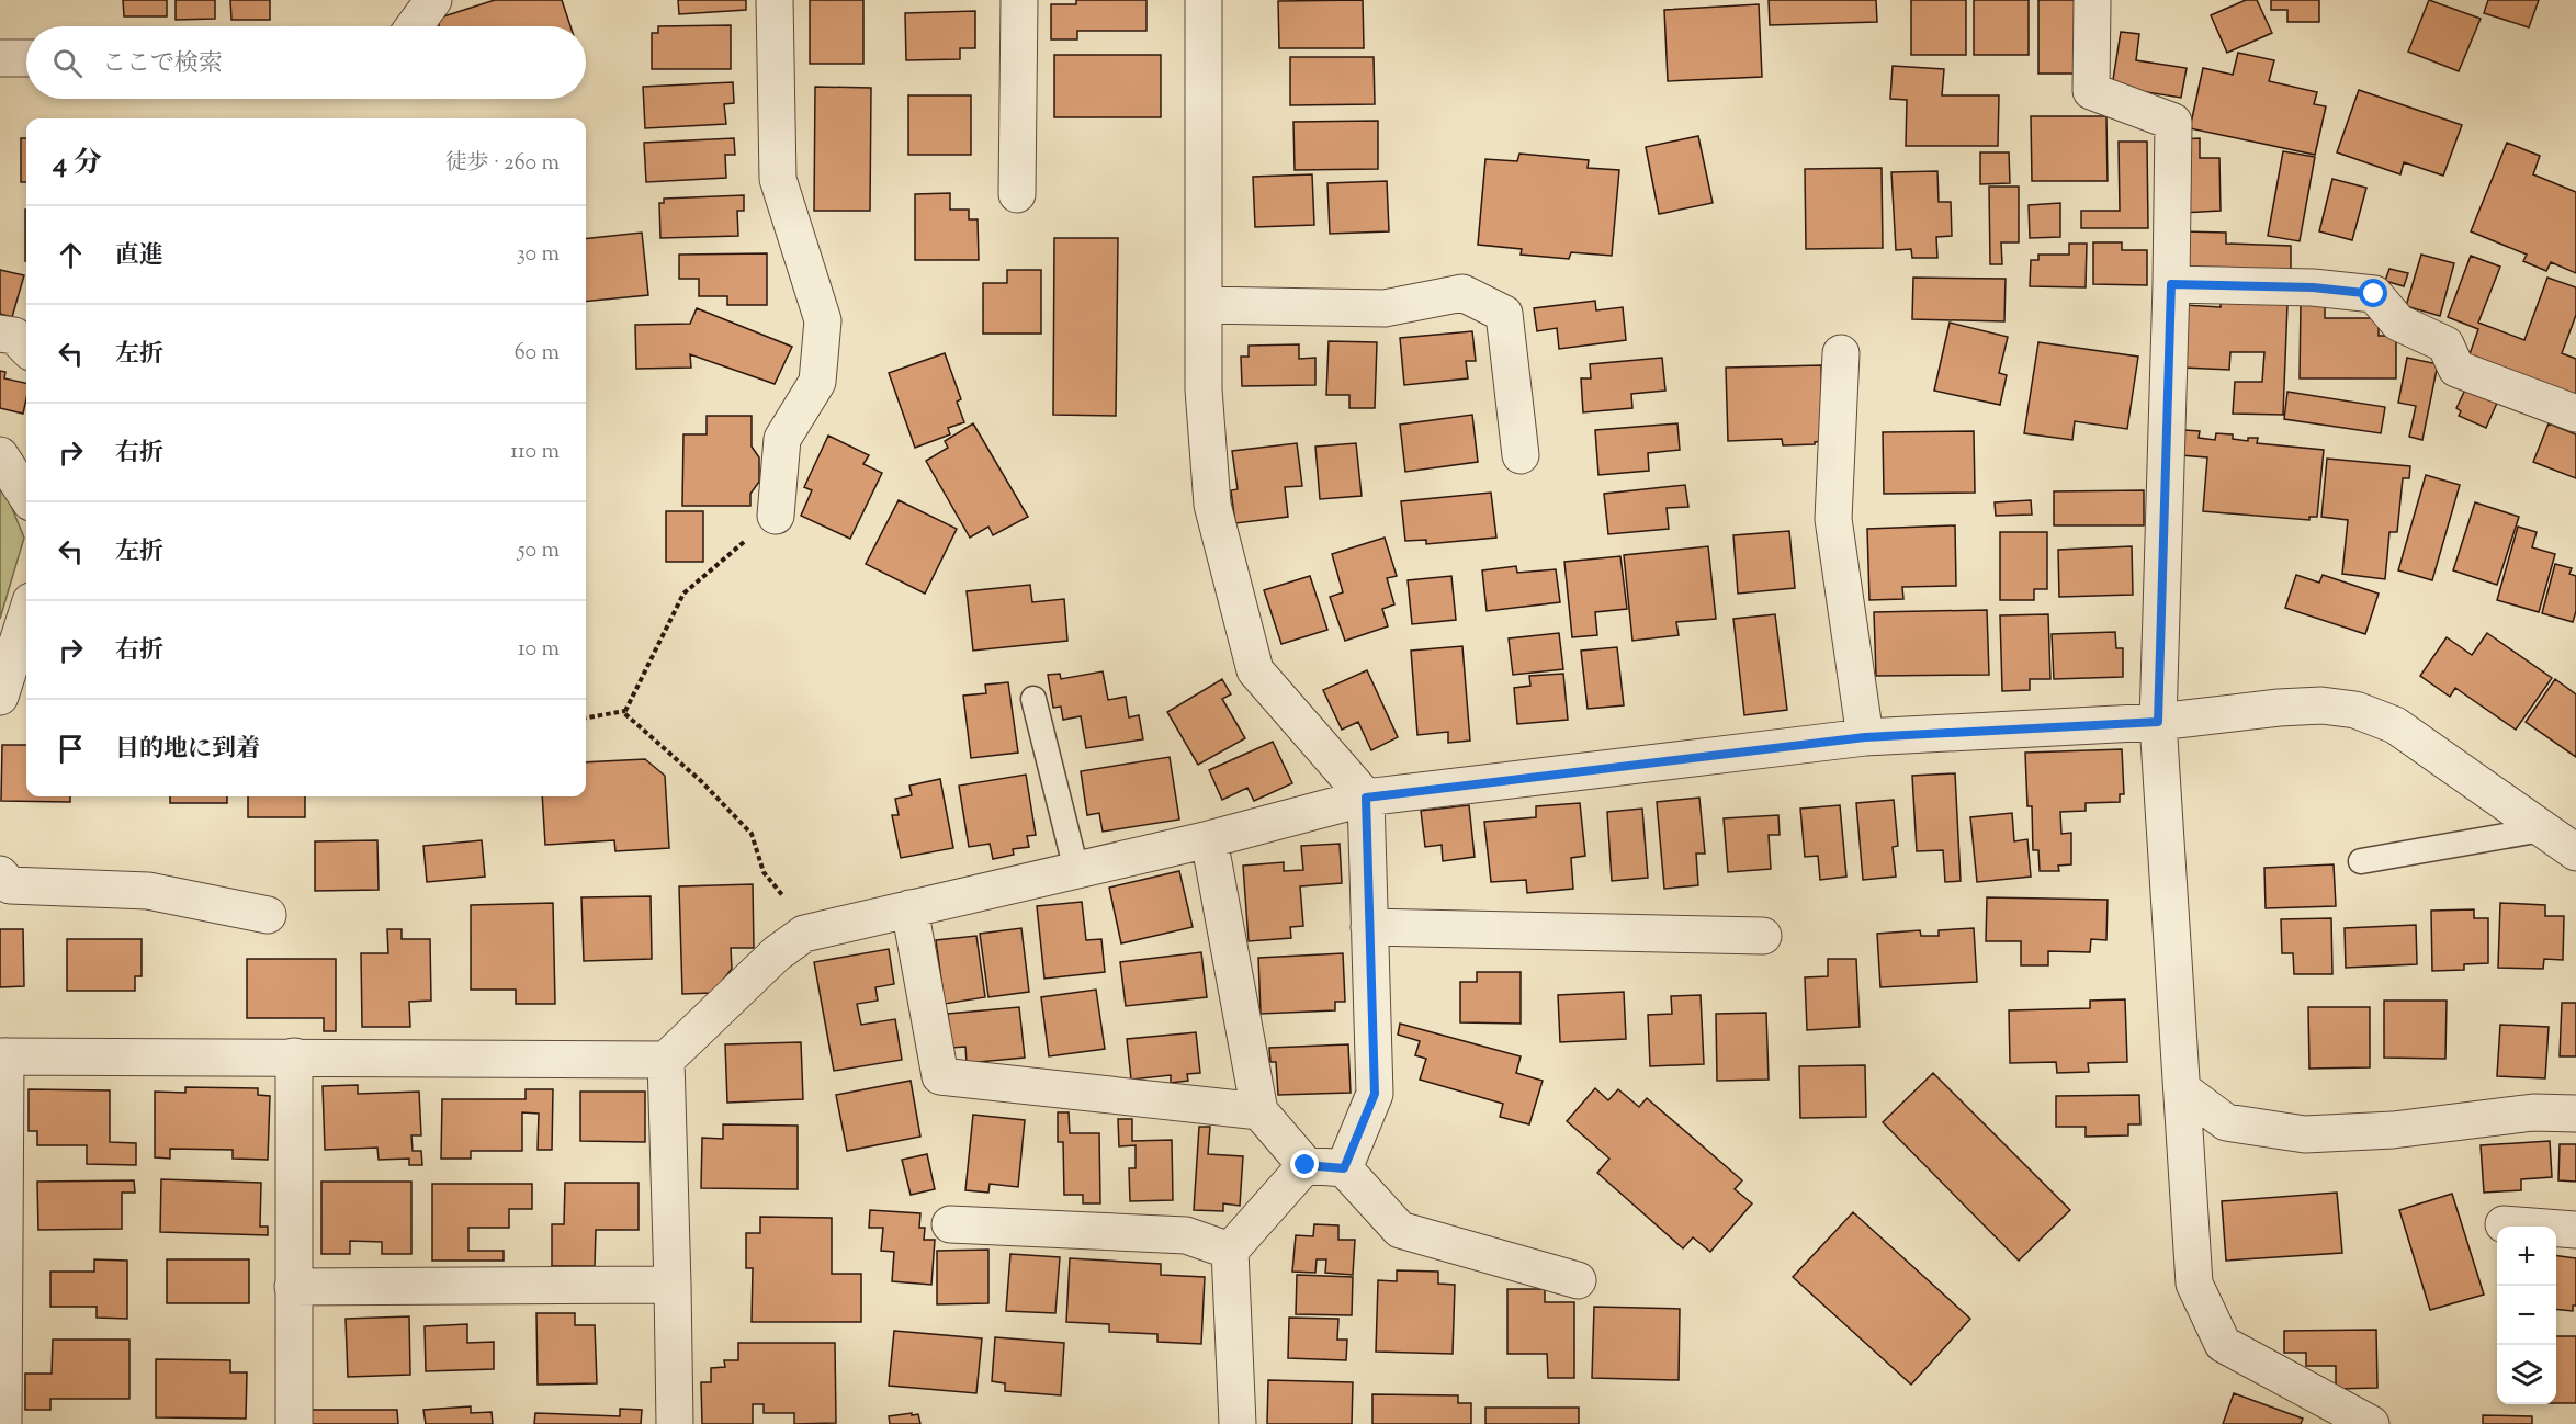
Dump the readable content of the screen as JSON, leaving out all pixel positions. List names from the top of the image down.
{
  "page": {
    "search": "ここで検索",
    "heading": ["4 分", "徒歩 · 260 m"],
    "list": [
      ["直進", "30 m"],
      ["左折", "60 m"],
      ["右折", "110 m"],
      ["左折", "50 m"],
      ["右折", "10 m"],
      "目的地に到着"
    ],
    "map_buttons": ["+", "−"]
  }
}
